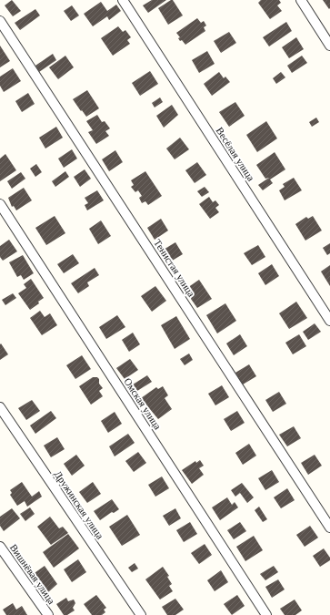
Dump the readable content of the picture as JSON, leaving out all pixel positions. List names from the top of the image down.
{
  "streets": {
    "street": [
      "Весёлая улица",
      "Тенистая улица",
      "Омская улица",
      "Дружинская улица",
      "Вишнёвая улица"
    ]
  }
}
